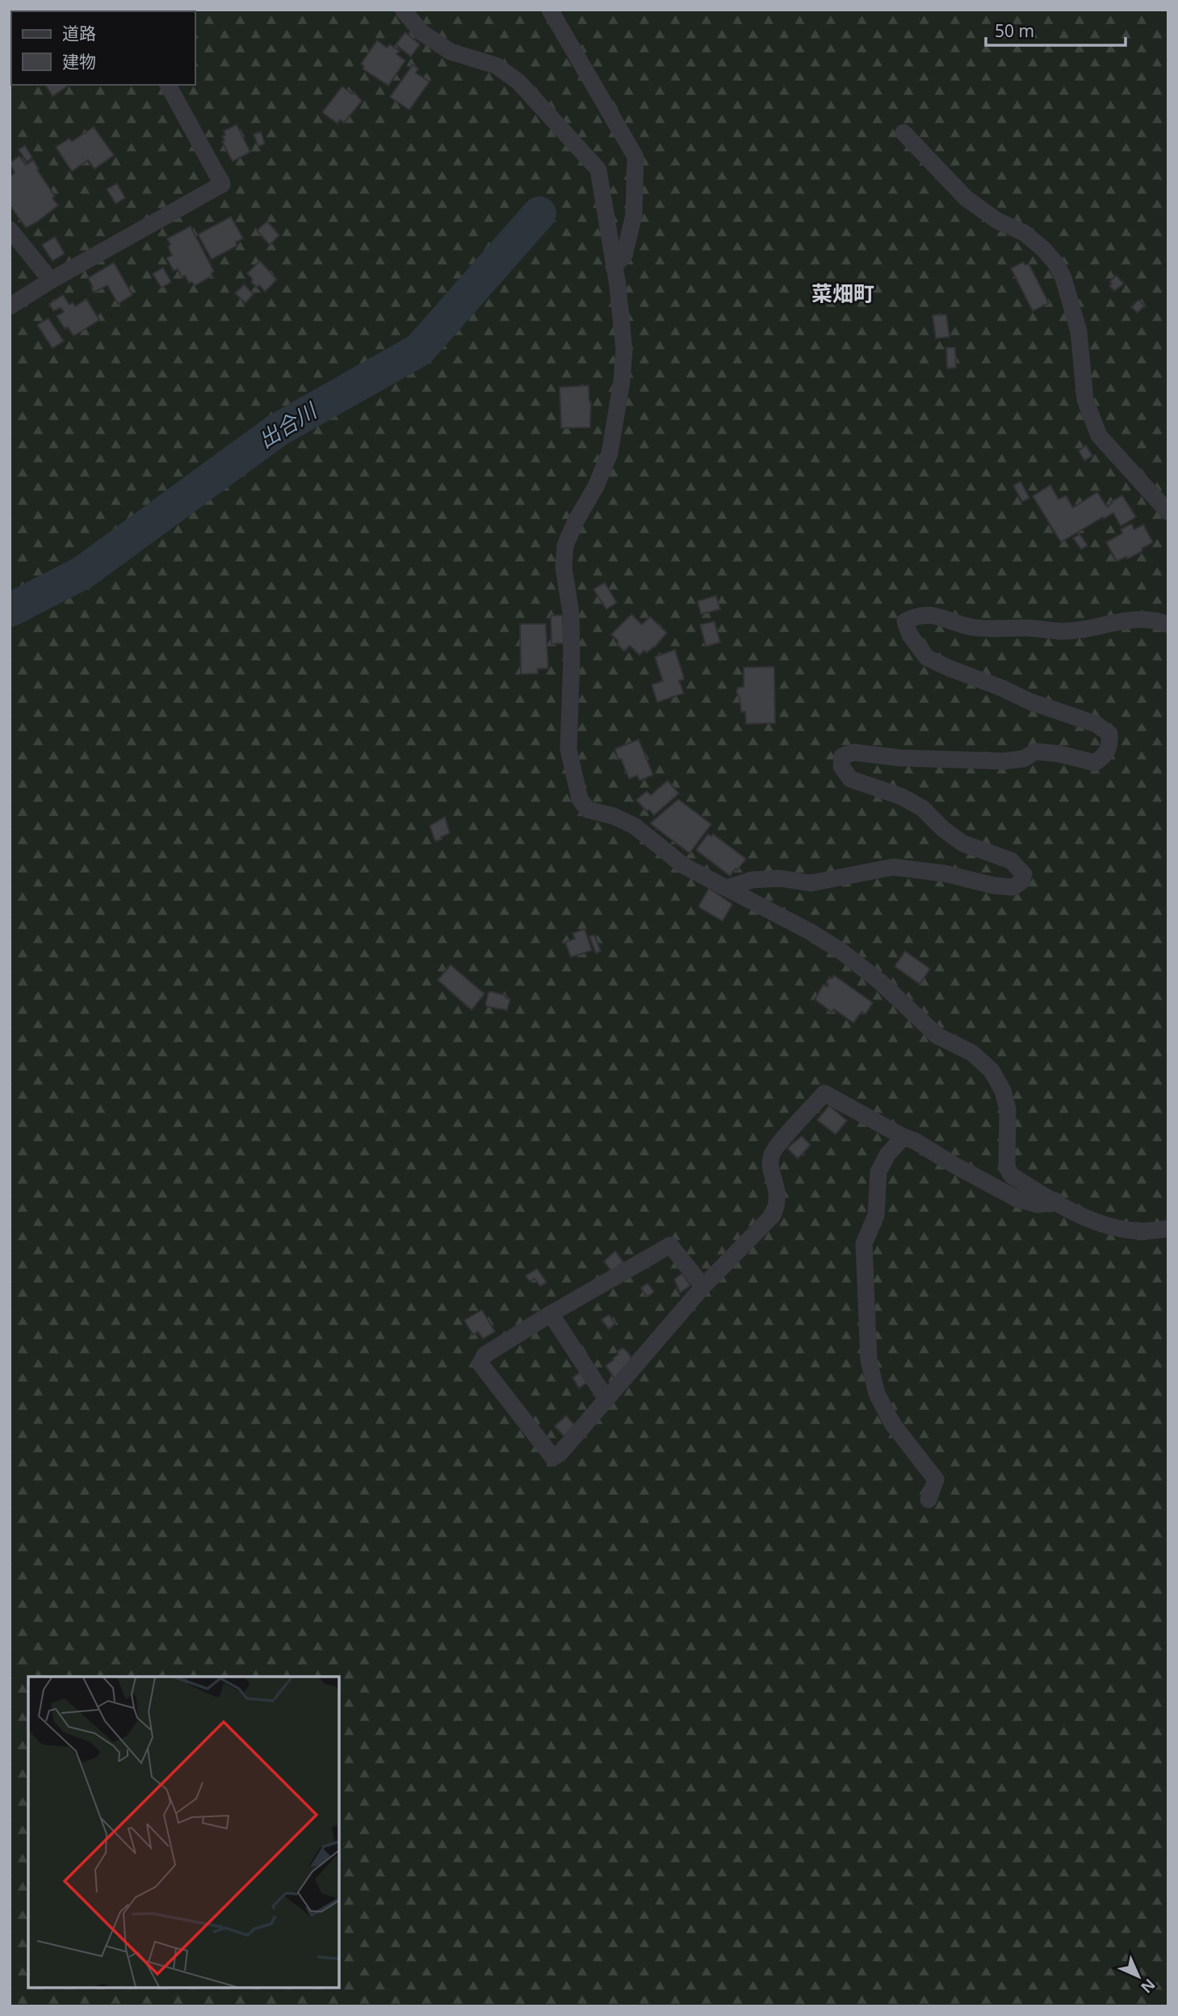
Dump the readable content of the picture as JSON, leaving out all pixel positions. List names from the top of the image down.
{
  "districts": ["菜畑町"],
  "water": ["出合川"],
  "legend": ["道路", "建物"],
  "scale_bar": "50 m",
  "north": "bottom right"
}
